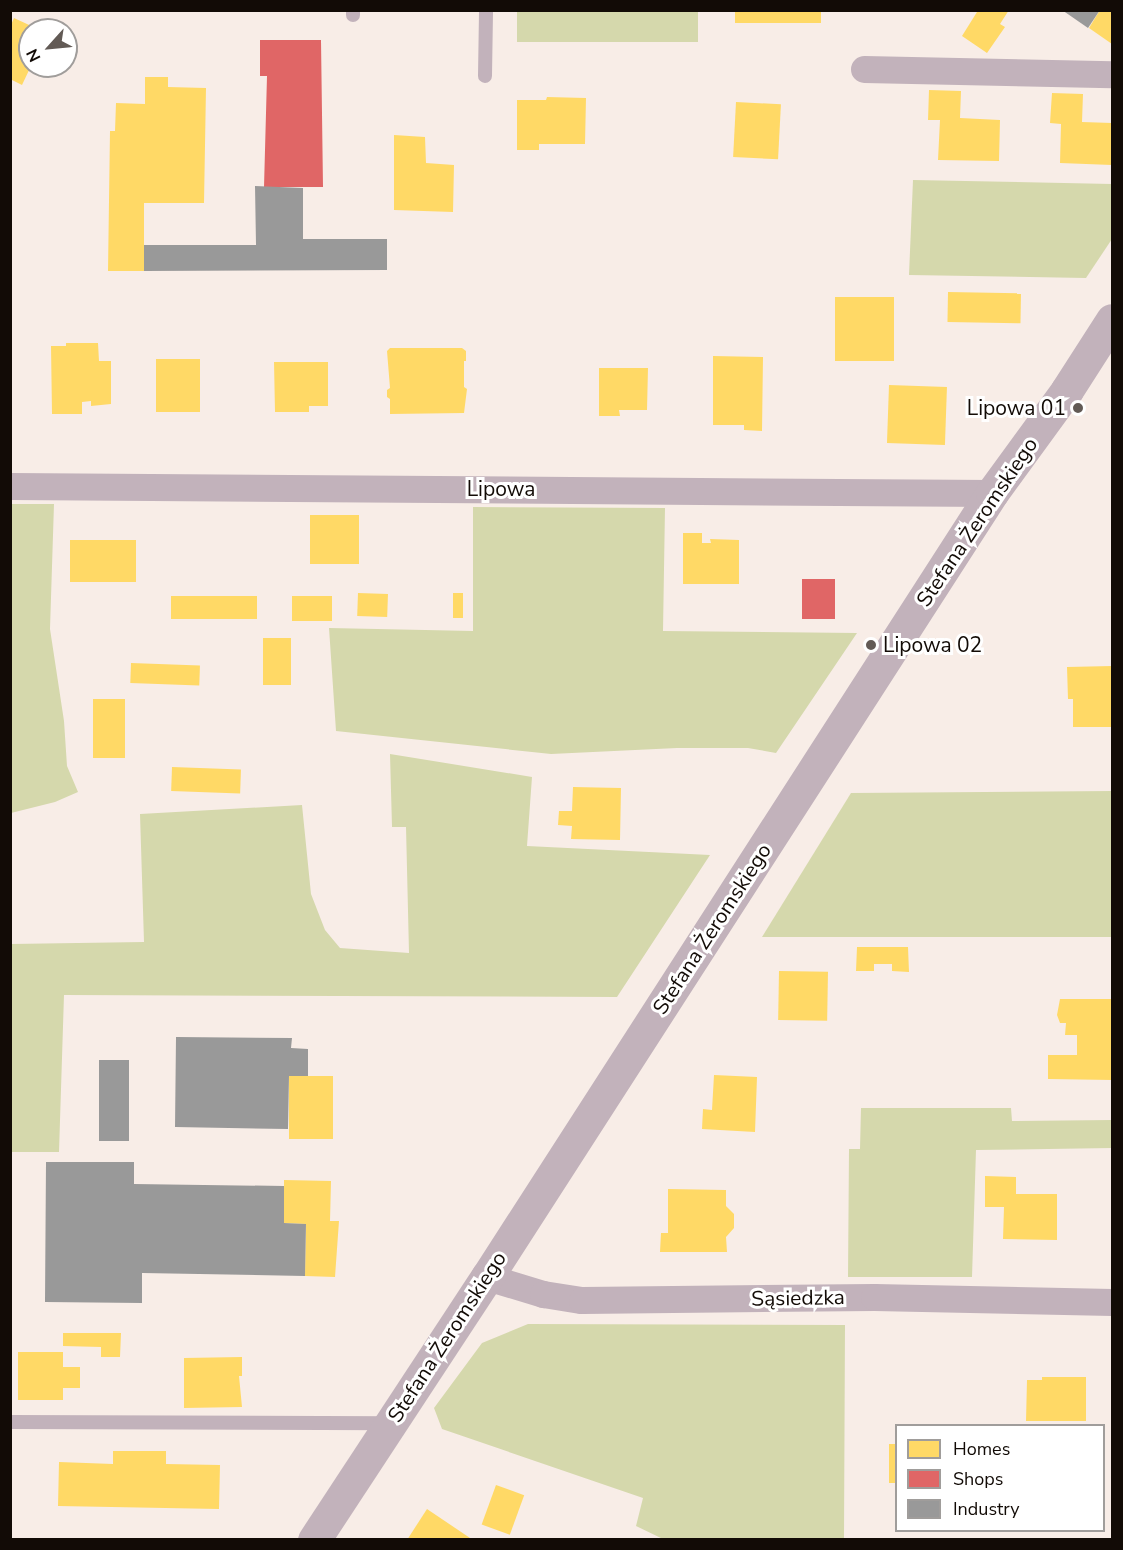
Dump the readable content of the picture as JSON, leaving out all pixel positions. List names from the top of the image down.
{
  "streets": {
    "street": ["Lipowa", "Stefana Żeromskiego", "Sąsiedzka"]
  },
  "crossings": [
    ["Lipowa", "Stefana Żeromskiego"],
    ["Stefana Żeromskiego", "Sąsiedzka"]
  ],
  "places": ["Lipowa 01", "Lipowa 02"],
  "legend": ["Homes", "Shops", "Industry"],
  "north": "bottom left"
}
